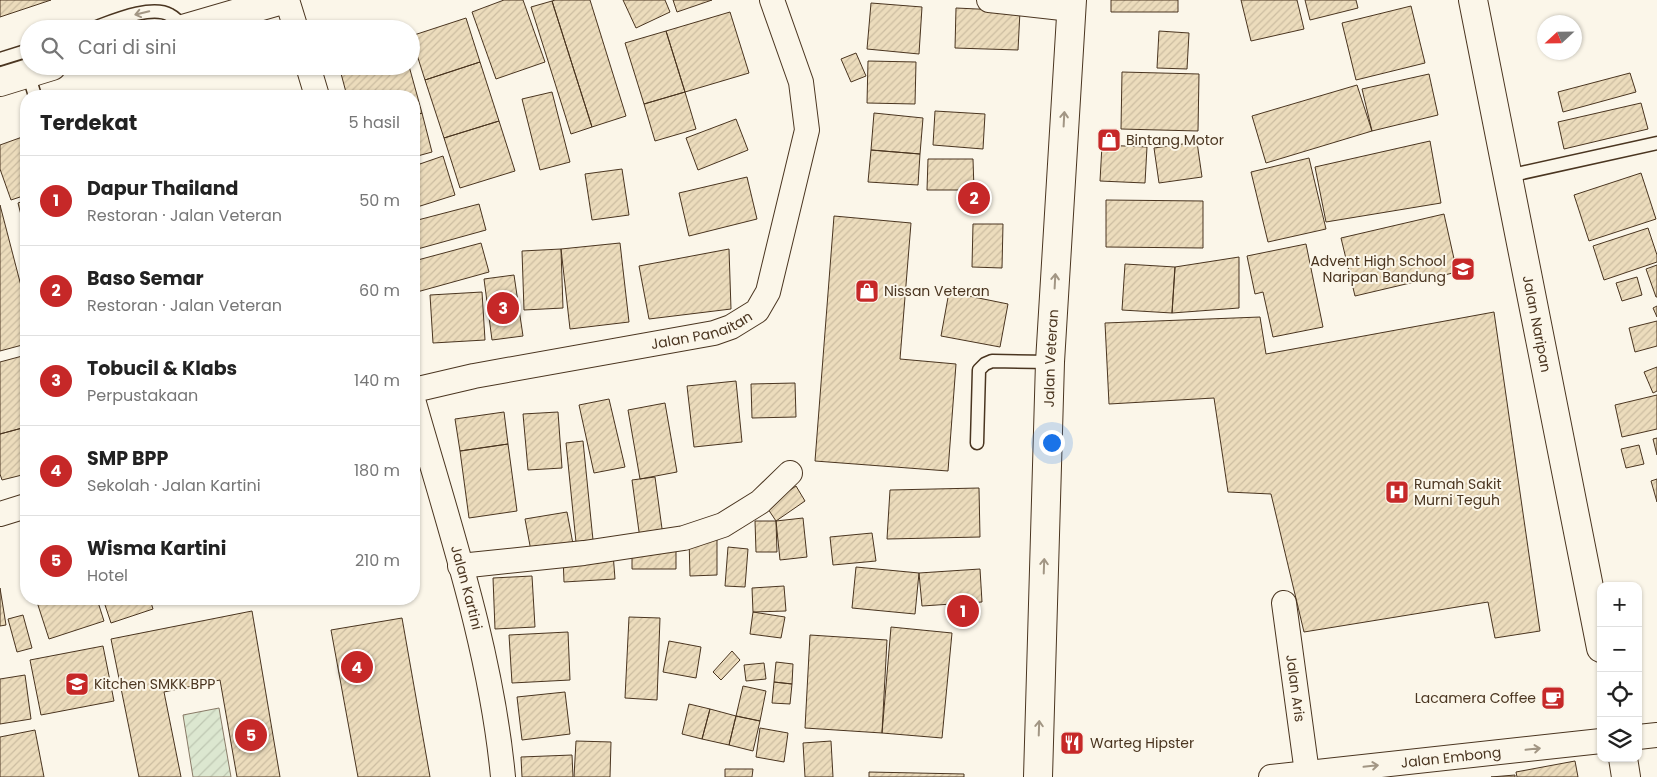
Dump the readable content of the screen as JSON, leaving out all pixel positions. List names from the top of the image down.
{
  "streets": {
    "main road": ["Jalan Naripan", "Jalan Veteran"],
    "street": [
      "Jalan Panaitan",
      "Jalan Kartini",
      "Jalan Aris",
      "Jalan Embong"
    ]
  },
  "crossings": [
    ["Jalan Aris", "Jalan Embong"]
  ],
  "one_way": ["Jalan Veteran", "Jalan Embong"],
  "places": {
    "shop": ["Bintang Motor", "Nissan Veteran"],
    "school or university": ["Advent High School Naripan Bandung", "Kitchen SMKK BPP"],
    "hospital": ["Rumah Sakit Murni Teguh"],
    "cafe": ["Lacamera Coffee"],
    "restaurant": ["Warteg Hipster"]
  },
  "north": "left",
  "page": {
    "search": "Cari di sini",
    "heading": ["Terdekat", "5 hasil"],
    "list": [
      {
        "mark": "1",
        "name": "Dapur Thailand",
        "note": "Restoran · Jalan Veteran",
        "value": "50 m"
      },
      {
        "mark": "2",
        "name": "Baso Semar",
        "note": "Restoran · Jalan Veteran",
        "value": "60 m"
      },
      {
        "mark": "3",
        "name": "Tobucil & Klabs",
        "note": "Perpustakaan",
        "value": "140 m"
      },
      {
        "mark": "4",
        "name": "SMP BPP",
        "note": "Sekolah · Jalan Kartini",
        "value": "180 m"
      },
      {
        "mark": "5",
        "name": "Wisma Kartini",
        "note": "Hotel",
        "value": "210 m"
      }
    ],
    "pins": [
      "2",
      "3",
      "1",
      "4",
      "5"
    ],
    "map_buttons": ["+", "−"]
  }
}
